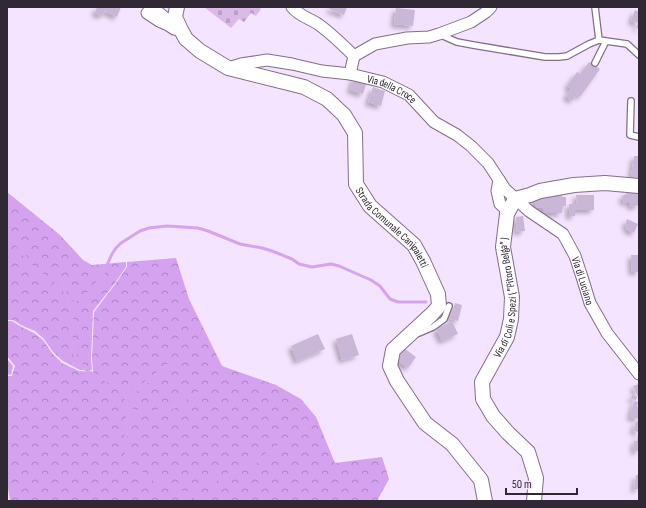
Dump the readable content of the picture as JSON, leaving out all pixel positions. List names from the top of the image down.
{
  "streets": {
    "street": [
      "Via della Croce",
      "Strada Comunale Canipaletti",
      "Via di Luciano",
      "Via di Coli e Spezi ( \"Pitoro Belga\" )"
    ]
  },
  "crossings": [
    ["Via della Croce", "Strada Comunale Canipaletti"],
    ["Via della Croce", "Via di Luciano"],
    ["Via della Croce", "Via di Coli e Spezi ( \"Pitoro Belga\" )"],
    ["Via di Luciano", "Via di Coli e Spezi ( \"Pitoro Belga\" )"]
  ],
  "scale_bar": "50 m"
}
